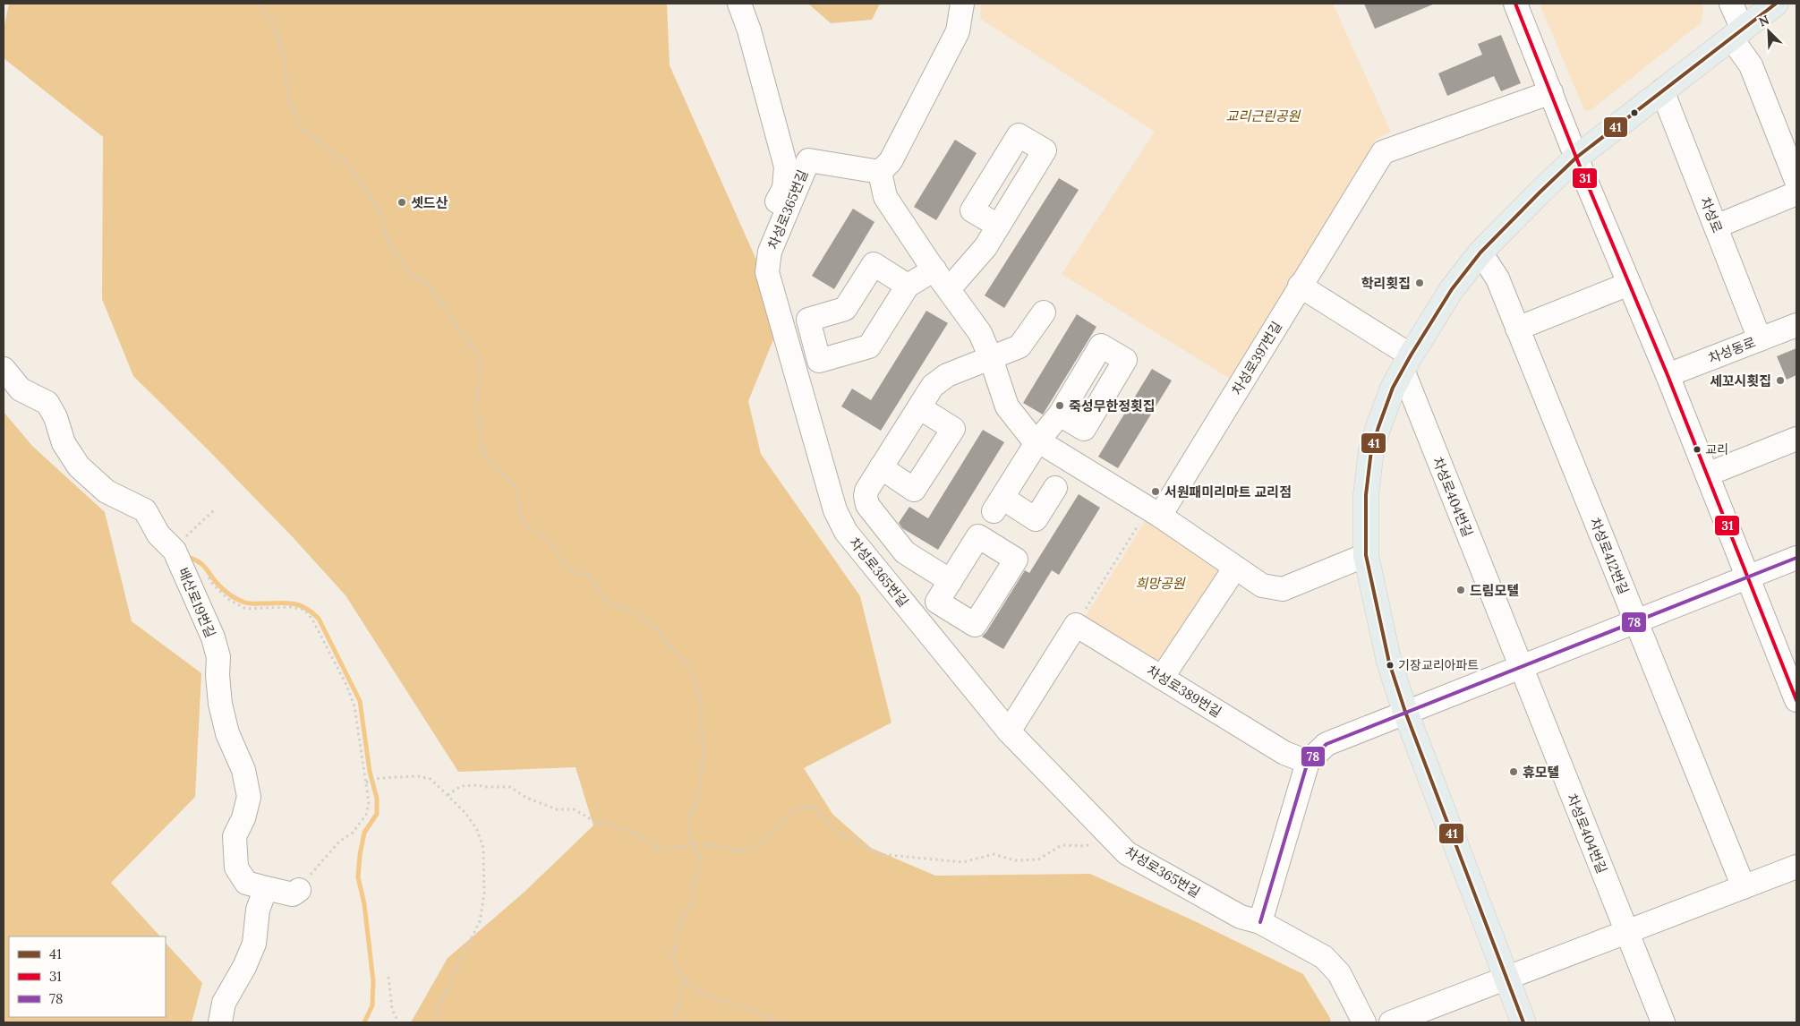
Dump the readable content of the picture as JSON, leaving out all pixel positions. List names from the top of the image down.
{
  "streets": {
    "street": [
      "차성로365번길",
      "차성로",
      "차성동로",
      "차성로397번길",
      "차성로404번길",
      "차성로412번길",
      "배산로19번길",
      "차성로389번길"
    ]
  },
  "crossings": [
    ["차성로", "차성동로"]
  ],
  "parks": ["교리근린공원", "희망공원"],
  "places": [
    "셋드산",
    "학리횟집",
    "세꼬시횟집",
    "죽성무한정횟집",
    "교리",
    "서원패미리마트 교리점",
    "드림모텔",
    "기장교리아파트",
    "휴모텔"
  ],
  "lines": ["transit line 41", "transit line 31", "transit line 78"],
  "legend": ["41", "31", "78"],
  "north": "top left"
}
